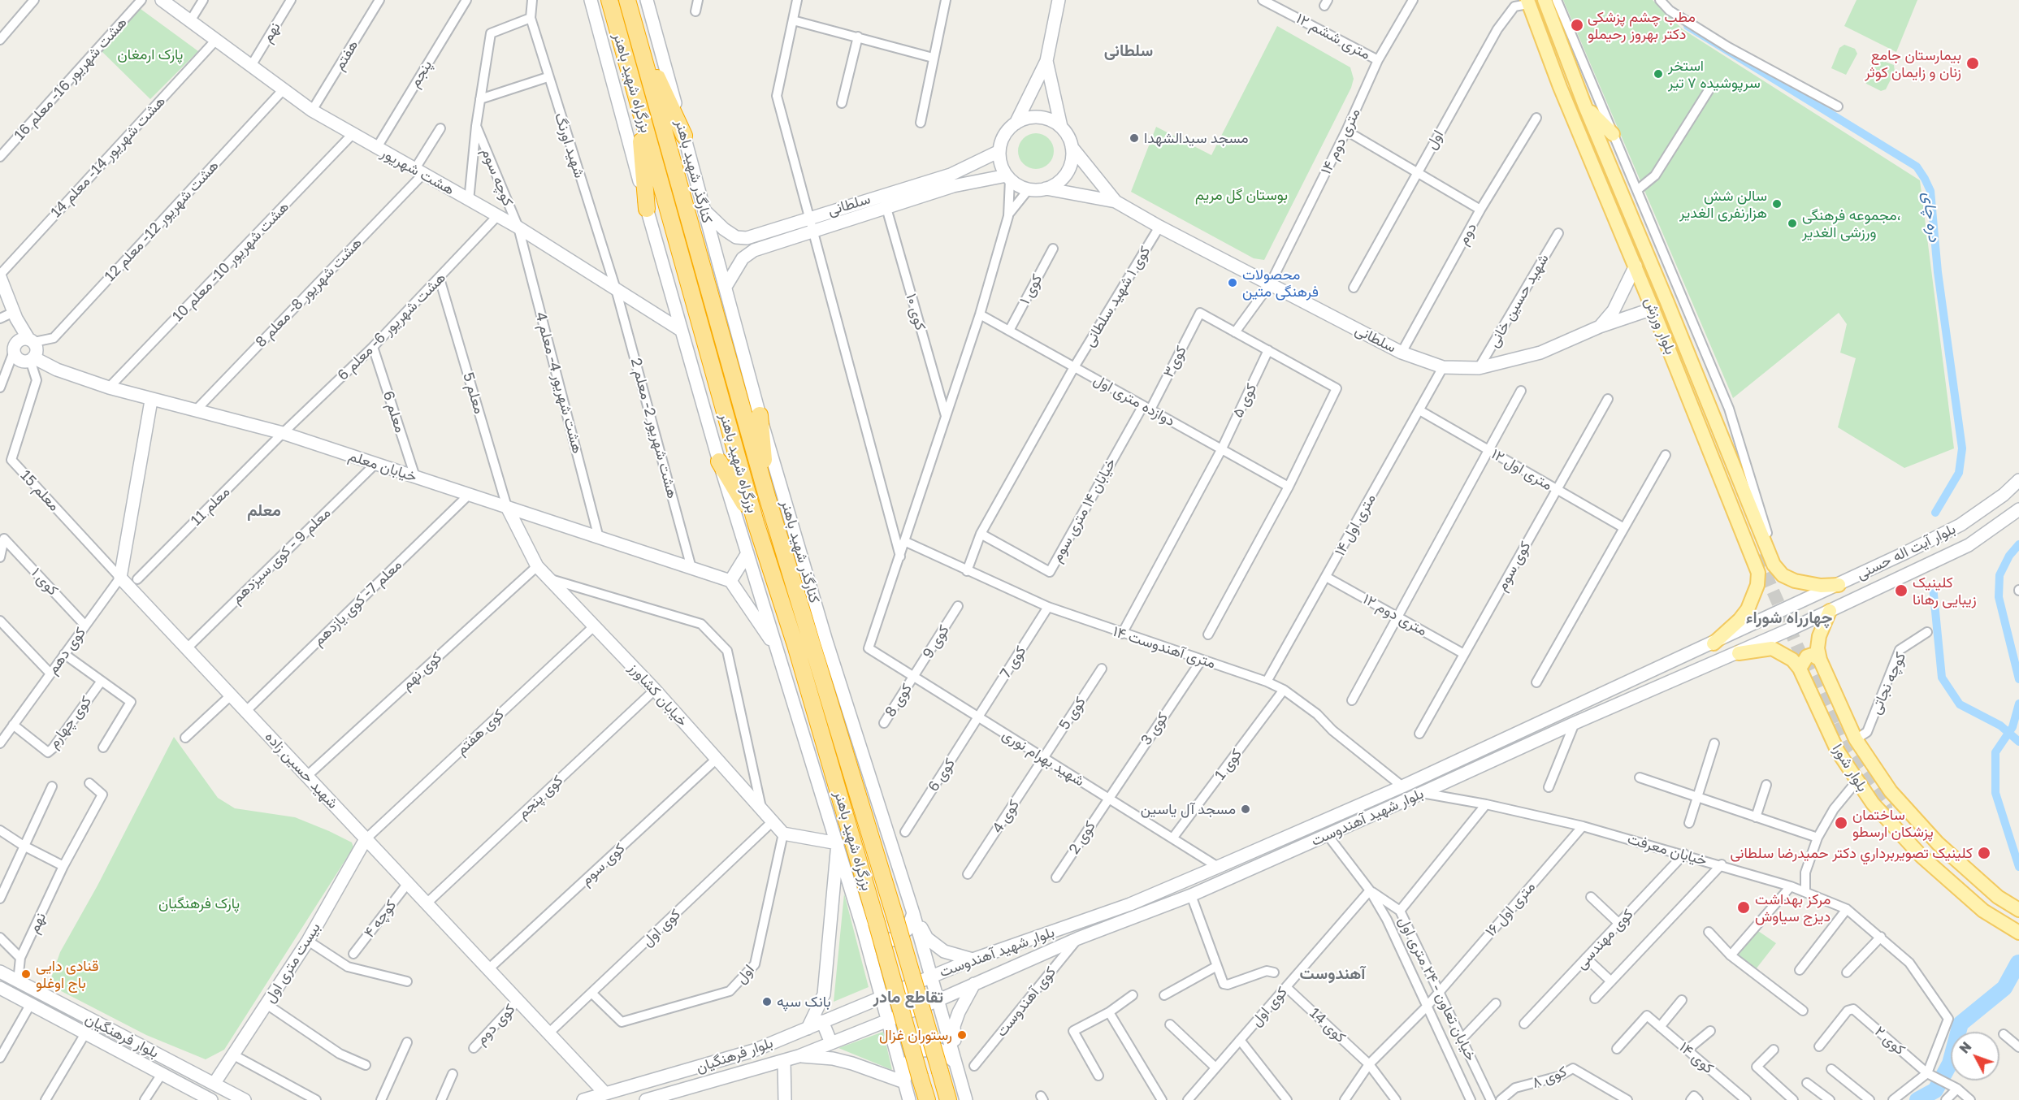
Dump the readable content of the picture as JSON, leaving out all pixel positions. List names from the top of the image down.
{
  "streets": {
    "highway": ["بزرگراه شهید باهنر"],
    "main road": [
      "هشت شهریور",
      "کنارگذر شهید باهنر",
      "سلطانی",
      "بلوار ورزش",
      "خیابان معلم",
      "بلوار آیت اله حسنی",
      "خیابان کشاورز",
      "بلوار شورا",
      "شهید حسین زاده",
      "بلوار شهید آهندوست",
      "بیست متری اول",
      "بلوار فرهنگیان"
    ],
    "street": [
      "نهم",
      "۱۲ متری ششم",
      "هفتم",
      "پنجم",
      "هشت شهریور 16- معلم 16",
      "اول",
      "۱۴ متری دوم",
      "شهید اورنگ",
      "هشت شهریور 14- معلم 14",
      "کوچه سوم",
      "هشت شهریور 12- معلم 12",
      "دوم",
      "هشت شهریور 10- معلم 10",
      "کوی ۱",
      "هشت شهریور 8- معلم 8",
      "کوی ۱ شهید سلطانی",
      "شهید حسین خانی",
      "کوی ۱۰",
      "هشت شهریور 6- معلم 6",
      "کوی۳",
      "هشت شهریور 4- معلم 4",
      "معلم 5",
      "دوازده متری اول",
      "کوی ۵",
      "معلم 6",
      "هشت شهریور 2- معلم 2",
      "۱۲ متری اول",
      "معلم 15",
      "معلم 11",
      "خیابان ۱۴ متری سوم",
      "۱۴ متری اول",
      "معلم 9 - کوی سیزدهم",
      "کوی سوم",
      "معلم 7- کوی یازدهم",
      "۱۲ متری دوم",
      "کوی 9",
      "۱۴ متری آهندوست",
      "کوی دهم",
      "کوی 7",
      "کوی نهم",
      "کوچه نجاتی",
      "کوی 8",
      "کوی 5",
      "کوی چهارم",
      "کوی 3",
      "کوی هفتم",
      "شهید بهرام نوری",
      "کوی 1",
      "کوی 6",
      "کوی پنجم",
      "کوی 4",
      "کوی 2",
      "خیابان معرفت",
      "۱۶ متری اول",
      "کوچه ۴",
      "کوی اول",
      "کوی مهندسی",
      "خیابان تعاون - ۲۴ متری اول",
      "کوی آهندوست",
      "کوی دوم",
      "کوی 14",
      "کوی ۲",
      "کوی ۱۴",
      "کوی ۸"
    ]
  },
  "crossings": [
    ["نهم", "هشت شهریور"],
    ["نهم", "بلوار فرهنگیان"],
    ["۱۲ متری ششم", "۱۴ متری دوم"],
    ["هفتم", "هشت شهریور"],
    ["پنجم", "هشت شهریور"],
    ["اول", "بلوار ورزش"],
    ["اول", "خیابان کشاورز"],
    ["اول", "کوی اول"],
    ["۱۴ متری دوم", "سلطانی"],
    ["۱۴ متری دوم", "کوی۳"],
    ["شهید اورنگ", "هشت شهریور"],
    ["شهید اورنگ", "هشت شهریور 2- معلم 2"],
    ["هشت شهریور 14- معلم 14", "هشت شهریور"],
    ["هشت شهریور", "کوچه سوم"],
    ["هشت شهریور", "هشت شهریور 12- معلم 12"],
    ["هشت شهریور", "هشت شهریور 10- معلم 10"],
    ["هشت شهریور", "هشت شهریور 8- معلم 8"],
    ["هشت شهریور", "هشت شهریور 6- معلم 6"],
    ["هشت شهریور", "هشت شهریور 4- معلم 4"],
    ["هشت شهریور", "هشت شهریور 2- معلم 2"],
    ["کنارگذر شهید باهنر", "سلطانی"],
    ["کنارگذر شهید باهنر", "بلوار شهید آهندوست"],
    ["کوچه سوم", "هشت شهریور 4- معلم 4"],
    ["سلطانی", "دوم"],
    ["سلطانی", "کوی ۱ شهید سلطانی"],
    ["سلطانی", "شهید حسین خانی"],
    ["سلطانی", "کوی ۱۰"],
    ["سلطانی", "بلوار ورزش"],
    ["سلطانی", "۱۴ متری اول"],
    ["هشت شهریور 12- معلم 12", "خیابان معلم"],
    ["هشت شهریور 12- معلم 12", "معلم 15"],
    ["هشت شهریور 10- معلم 10", "خیابان معلم"],
    ["کوی ۱", "دوازده متری اول"],
    ["کوی ۱", "کوی دهم"],
    ["هشت شهریور 8- معلم 8", "خیابان معلم"],
    ["کوی ۱ شهید سلطانی", "دوازده متری اول"],
    ["کوی ۱ شهید سلطانی", "خیابان ۱۴ متری سوم"],
    ["کوی ۱ شهید سلطانی", "۱۴ متری آهندوست"],
    ["بلوار ورزش", "بلوار آیت اله حسنی"],
    ["هشت شهریور 6- معلم 6", "معلم 5"],
    ["هشت شهریور 6- معلم 6", "معلم 6"],
    ["هشت شهریور 6- معلم 6", "خیابان معلم"],
    ["هشت شهریور 6- معلم 6", "معلم 11"],
    ["کوی۳", "دوازده متری اول"],
    ["کوی۳", "خیابان ۱۴ متری سوم"],
    ["هشت شهریور 4- معلم 4", "خیابان معلم"],
    ["معلم 5", "خیابان معلم"],
    ["معلم 5", "خیابان کشاورز"],
    ["دوازده متری اول", "کوی ۵"],
    ["دوازده متری اول", "خیابان ۱۴ متری سوم"],
    ["کوی ۵", "۱۴ متری آهندوست"],
    ["معلم 6", "خیابان معلم"],
    ["هشت شهریور 2- معلم 2", "خیابان معلم"],
    ["خیابان معلم", "معلم 15"],
    ["خیابان معلم", "معلم 11"],
    ["خیابان معلم", "معلم 9 - کوی سیزدهم"],
    ["خیابان معلم", "معلم 7- کوی یازدهم"],
    ["خیابان معلم", "خیابان کشاورز"],
    ["۱۲ متری اول", "۱۴ متری اول"],
    ["۱۲ متری اول", "کوی سوم"],
    ["معلم 15", "کوی دهم"],
    ["معلم 15", "شهید حسین زاده"],
    ["۱۴ متری اول", "۱۲ متری دوم"],
    ["۱۴ متری اول", "۱۴ متری آهندوست"],
    ["بلوار آیت اله حسنی", "بلوار شورا"],
    ["بلوار آیت اله حسنی", "بلوار شهید آهندوست"],
    ["معلم 9 - کوی سیزدهم", "شهید حسین زاده"],
    ["کوی سوم", "۱۲ متری دوم"],
    ["کوی سوم", "خیابان کشاورز"],
    ["کوی سوم", "شهید حسین زاده"],
    ["معلم 7- کوی یازدهم", "شهید حسین زاده"],
    ["کوی 9", "کوی 8"],
    ["کوی 9", "شهید بهرام نوری"],
    ["۱۴ متری آهندوست", "کوی 7"],
    ["۱۴ متری آهندوست", "کوی 3"],
    ["۱۴ متری آهندوست", "کوی 1"],
    ["۱۴ متری آهندوست", "بلوار شهید آهندوست"],
    ["کوی دهم", "کوی چهارم"],
    ["کوی دهم", "شهید حسین زاده"],
    ["کوی 7", "شهید بهرام نوری"],
    ["کوی 7", "کوی 6"],
    ["کوی نهم", "خیابان کشاورز"],
    ["کوی نهم", "شهید حسین زاده"],
    ["کوچه نجاتی", "بلوار شورا"],
    ["خیابان کشاورز", "کوی هفتم"],
    ["خیابان کشاورز", "کوی پنجم"],
    ["خیابان کشاورز", "کوی اول"],
    ["کوی 8", "شهید بهرام نوری"],
    ["کوی 5", "شهید بهرام نوری"],
    ["کوی 5", "کوی 4"],
    ["کوی 3", "شهید بهرام نوری"],
    ["کوی 3", "کوی 2"],
    ["کوی هفتم", "شهید حسین زاده"],
    ["کوی هفتم", "بیست متری اول"],
    ["شهید بهرام نوری", "کوی 1"],
    ["شهید بهرام نوری", "کوی 6"],
    ["شهید بهرام نوری", "کوی 4"],
    ["شهید بهرام نوری", "بلوار شهید آهندوست"],
    ["شهید بهرام نوری", "کوی 2"],
    ["بلوار شورا", "بلوار شهید آهندوست"],
    ["شهید حسین زاده", "کوی پنجم"],
    ["شهید حسین زاده", "کوچه ۴"],
    ["شهید حسین زاده", "کوی اول"],
    ["شهید حسین زاده", "بیست متری اول"],
    ["شهید حسین زاده", "کوی دوم"],
    ["شهید حسین زاده", "بلوار فرهنگیان"],
    ["بلوار شهید آهندوست", "خیابان معرفت"],
    ["بلوار شهید آهندوست", "خیابان تعاون - ۲۴ متری اول"],
    ["بلوار شهید آهندوست", "کوی آهندوست"],
    ["بلوار شهید آهندوست", "بلوار فرهنگیان"],
    ["خیابان معرفت", "۱۶ متری اول"],
    ["خیابان معرفت", "کوی مهندسی"],
    ["خیابان معرفت", "کوی ۲"],
    ["۱۶ متری اول", "خیابان تعاون - ۲۴ متری اول"],
    ["۱۶ متری اول", "کوی 14"],
    ["کوی اول", "خیابان تعاون - ۲۴ متری اول"],
    ["کوی اول", "کوی 14"],
    ["بیست متری اول", "بلوار فرهنگیان"]
  ],
  "districts": [
    "سلطانی",
    "معلم",
    "چهارراه شوراء",
    "آهندوست",
    "تقاطع مادر"
  ],
  "water": ["دره چای"],
  "parks": ["پارک ارمغان", "بوستان گل مریم", "پارک فرهنگیان"],
  "places": [
    "مطب چشم پزشکی دکتر بهروز رحیملو",
    "بیمارستان جامع زنان و زایمان کوثر",
    "استخر سرپوشیده ۷ تیر",
    "مسجد سیدالشهدا",
    "سالن شش هزارنفری الغدیر",
    "مجموعه فرهنگی، ورزشی الغدیر",
    "محصولات فرهنگی متین",
    "کلینیک زیبایی رهانا",
    "مسجد آل یاسین",
    "ساختمان پزشکان ارسطو",
    "کلینیک تصويربرداري دکتر حمیدرضا سلطانی",
    "مرکز بهداشت دیزج سیاوش",
    "قنادی دایی باج اوغلو",
    "بانک سپه",
    "رستوران غزال"
  ],
  "north": "top left"
}
